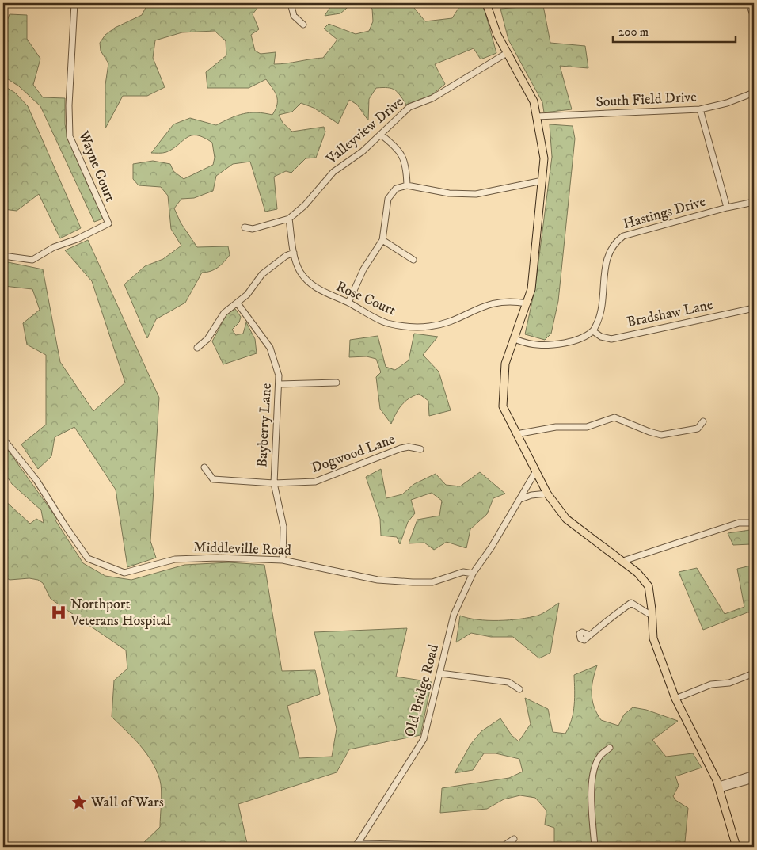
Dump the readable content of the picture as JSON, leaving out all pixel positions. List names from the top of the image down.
{
  "streets": {
    "street": [
      "South Field Drive",
      "Valleyview Drive",
      "Wayne Court",
      "Hastings Drive",
      "Rose Court",
      "Bradshaw Lane",
      "Bayberry Lane",
      "Dogwood Lane",
      "Middleville Road",
      "Old Bridge Road"
    ]
  },
  "crossings": [
    ["Valleyview Drive", "Rose Court"],
    ["Hastings Drive", "Bradshaw Lane"],
    ["Bayberry Lane", "Dogwood Lane"],
    ["Bayberry Lane", "Middleville Road"],
    ["Middleville Road", "Old Bridge Road"]
  ],
  "places": {
    "hospital": ["Northport Veterans Hospital"],
    "place": ["Wall of Wars"]
  },
  "scale_bar": "200 m"
}
